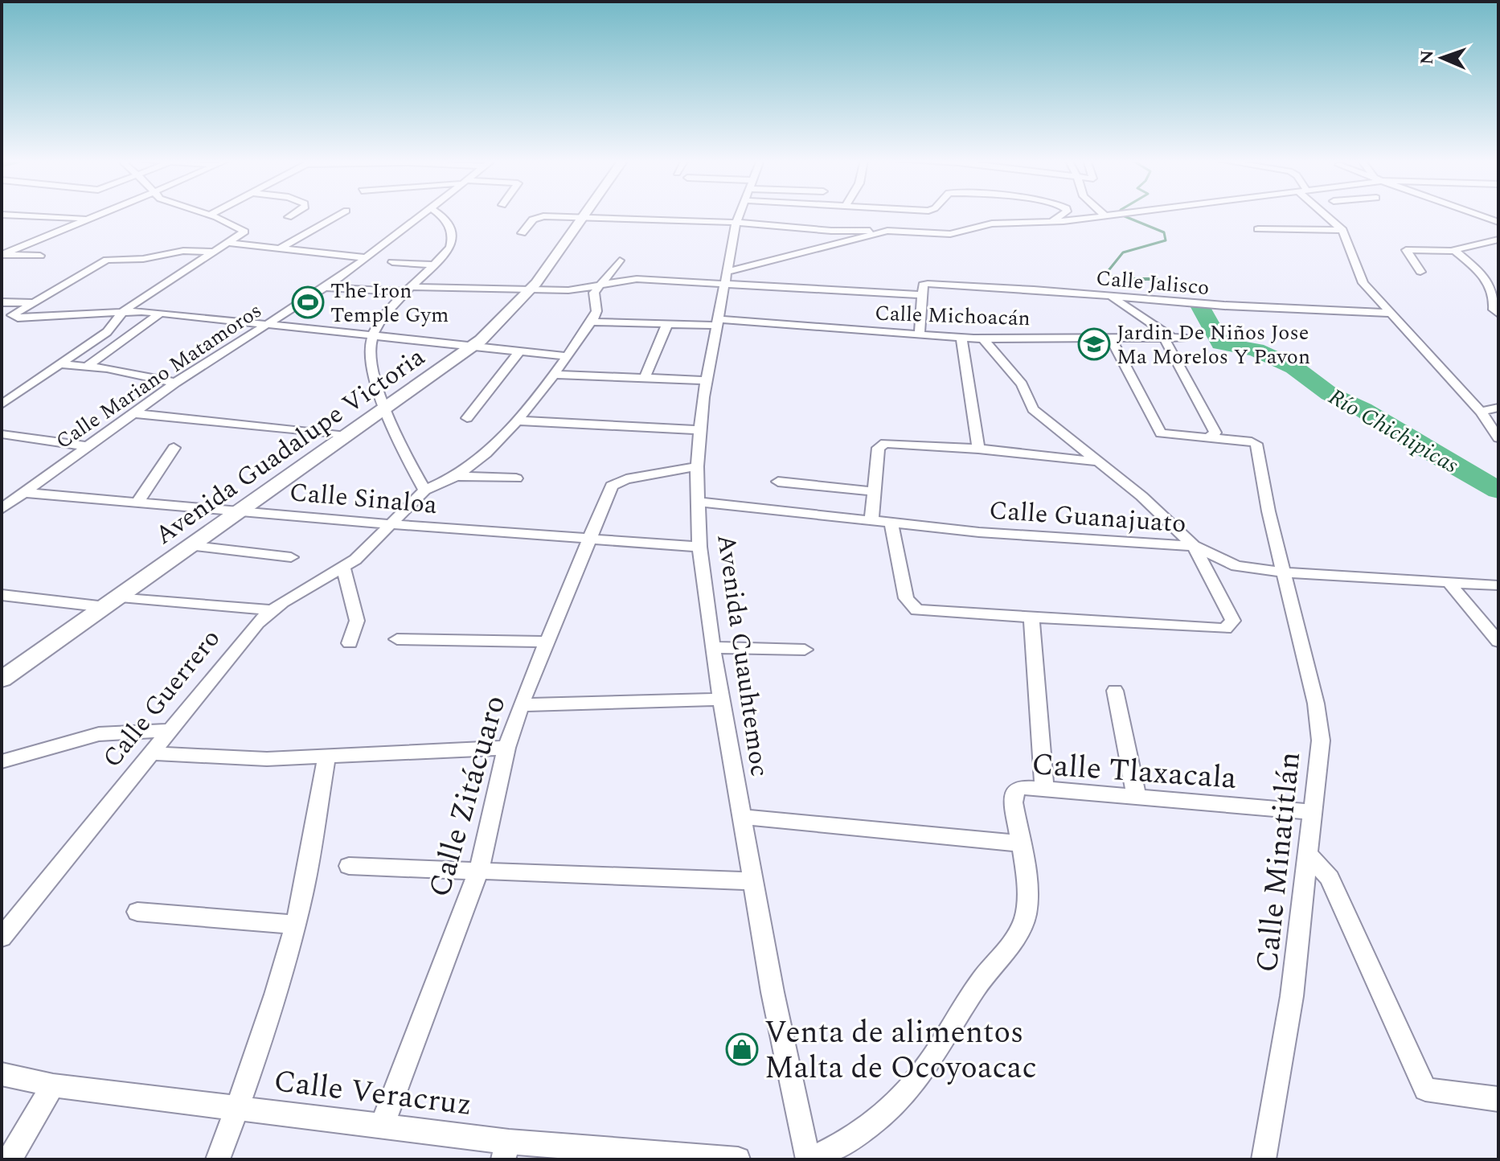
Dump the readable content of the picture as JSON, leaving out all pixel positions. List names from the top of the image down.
{
  "streets": {
    "main road": ["Avenida Guadalupe Victoria"],
    "street": [
      "Calle Jalisco",
      "Calle Michoacán",
      "Calle Mariano Matamoros",
      "Calle Sinaloa",
      "Calle Guanajuato",
      "Avenida Cuauhtemoc",
      "Calle Guerrero",
      "Calle Tlaxacala",
      "Calle Zitácuaro",
      "Calle Minatitlán",
      "Calle Veracruz"
    ]
  },
  "crossings": [
    ["Calle Jalisco", "Calle Mariano Matamoros"],
    ["Calle Jalisco", "Avenida Guadalupe Victoria"],
    ["Calle Jalisco", "Avenida Cuauhtemoc"],
    ["Calle Michoacán", "Avenida Cuauhtemoc"],
    ["Calle Mariano Matamoros", "Calle Sinaloa"],
    ["Avenida Guadalupe Victoria", "Calle Sinaloa"],
    ["Calle Sinaloa", "Avenida Cuauhtemoc"],
    ["Calle Sinaloa", "Calle Guerrero"],
    ["Calle Sinaloa", "Calle Zitácuaro"],
    ["Calle Guanajuato", "Avenida Cuauhtemoc"],
    ["Calle Guanajuato", "Calle Minatitlán"],
    ["Avenida Cuauhtemoc", "Calle Zitácuaro"],
    ["Calle Tlaxacala", "Calle Minatitlán"],
    ["Calle Zitácuaro", "Calle Veracruz"]
  ],
  "water": ["Río Chichipicas"],
  "places": {
    "sports": ["The Iron Temple Gym"],
    "school or university": ["Jardin De Niños Jose Ma Morelos Y Pavon"],
    "shop": ["Venta de alimentos Malta de Ocoyoacac"]
  },
  "north": "left"
}
